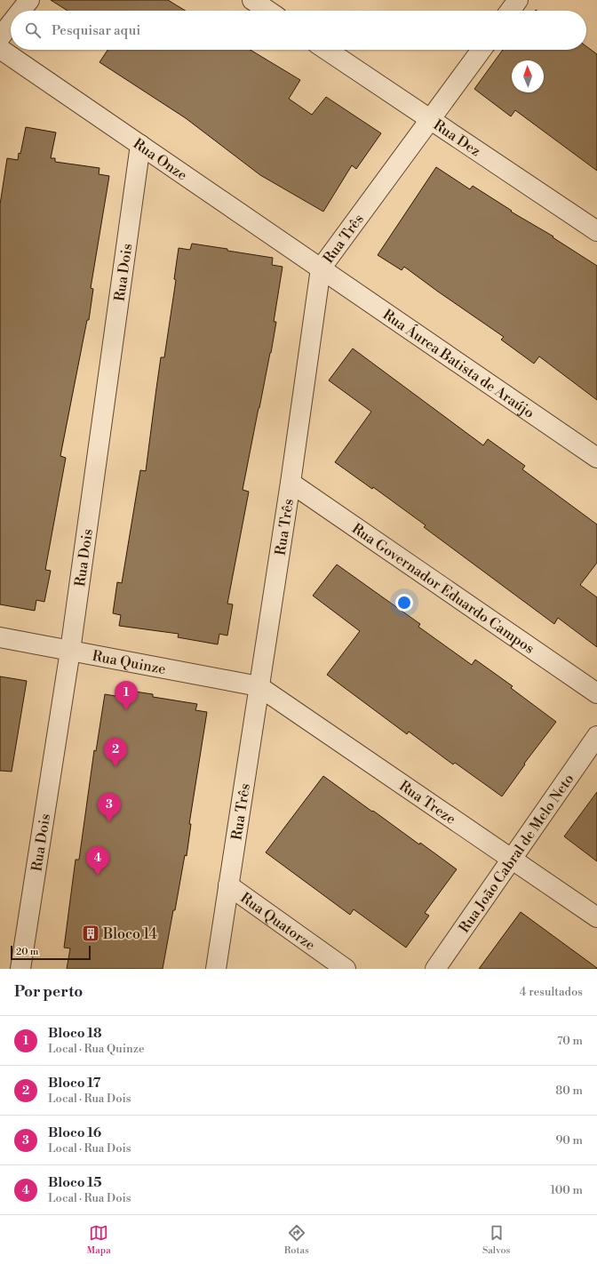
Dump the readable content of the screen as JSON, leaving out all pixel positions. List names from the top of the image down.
{
  "streets": {
    "street": [
      "Rua Dez",
      "Rua Onze",
      "Rua Três",
      "Rua Dois",
      "Rua Áurea Batista de Araújo",
      "Rua Governador Eduardo Campos",
      "Rua Quinze",
      "Rua Treze",
      "Rua João Cabral de Melo Neto",
      "Rua Quatorze"
    ]
  },
  "crossings": [
    ["Rua Dez", "Rua Três"],
    ["Rua Onze", "Rua Três"],
    ["Rua Onze", "Rua Dois"],
    ["Rua Onze", "Rua Áurea Batista de Araújo"],
    ["Rua Três", "Rua Áurea Batista de Araújo"],
    ["Rua Três", "Rua Governador Eduardo Campos"],
    ["Rua Três", "Rua Quinze"],
    ["Rua Três", "Rua Treze"],
    ["Rua Três", "Rua Quatorze"],
    ["Rua Dois", "Rua Quinze"],
    ["Rua Quinze", "Rua Treze"],
    ["Rua Treze", "Rua João Cabral de Melo Neto"]
  ],
  "places": {
    "building": ["Bloco 14"]
  },
  "scale_bar": "20 m",
  "north": "top",
  "page": {
    "search": "Pesquisar aqui",
    "pins": [
      "1",
      "2",
      "3",
      "4"
    ],
    "scale": "20 m",
    "heading": ["Por perto", "4 resultados"],
    "list": [
      {
        "mark": "1",
        "name": "Bloco 18",
        "note": "Local · Rua Quinze",
        "value": "70 m"
      },
      {
        "mark": "2",
        "name": "Bloco 17",
        "note": "Local · Rua Dois",
        "value": "80 m"
      },
      {
        "mark": "3",
        "name": "Bloco 16",
        "note": "Local · Rua Dois",
        "value": "90 m"
      },
      {
        "mark": "4",
        "name": "Bloco 15",
        "note": "Local · Rua Dois",
        "value": "100 m"
      }
    ],
    "nav": ["Mapa", "Rotas", "Salvos"]
  }
}
